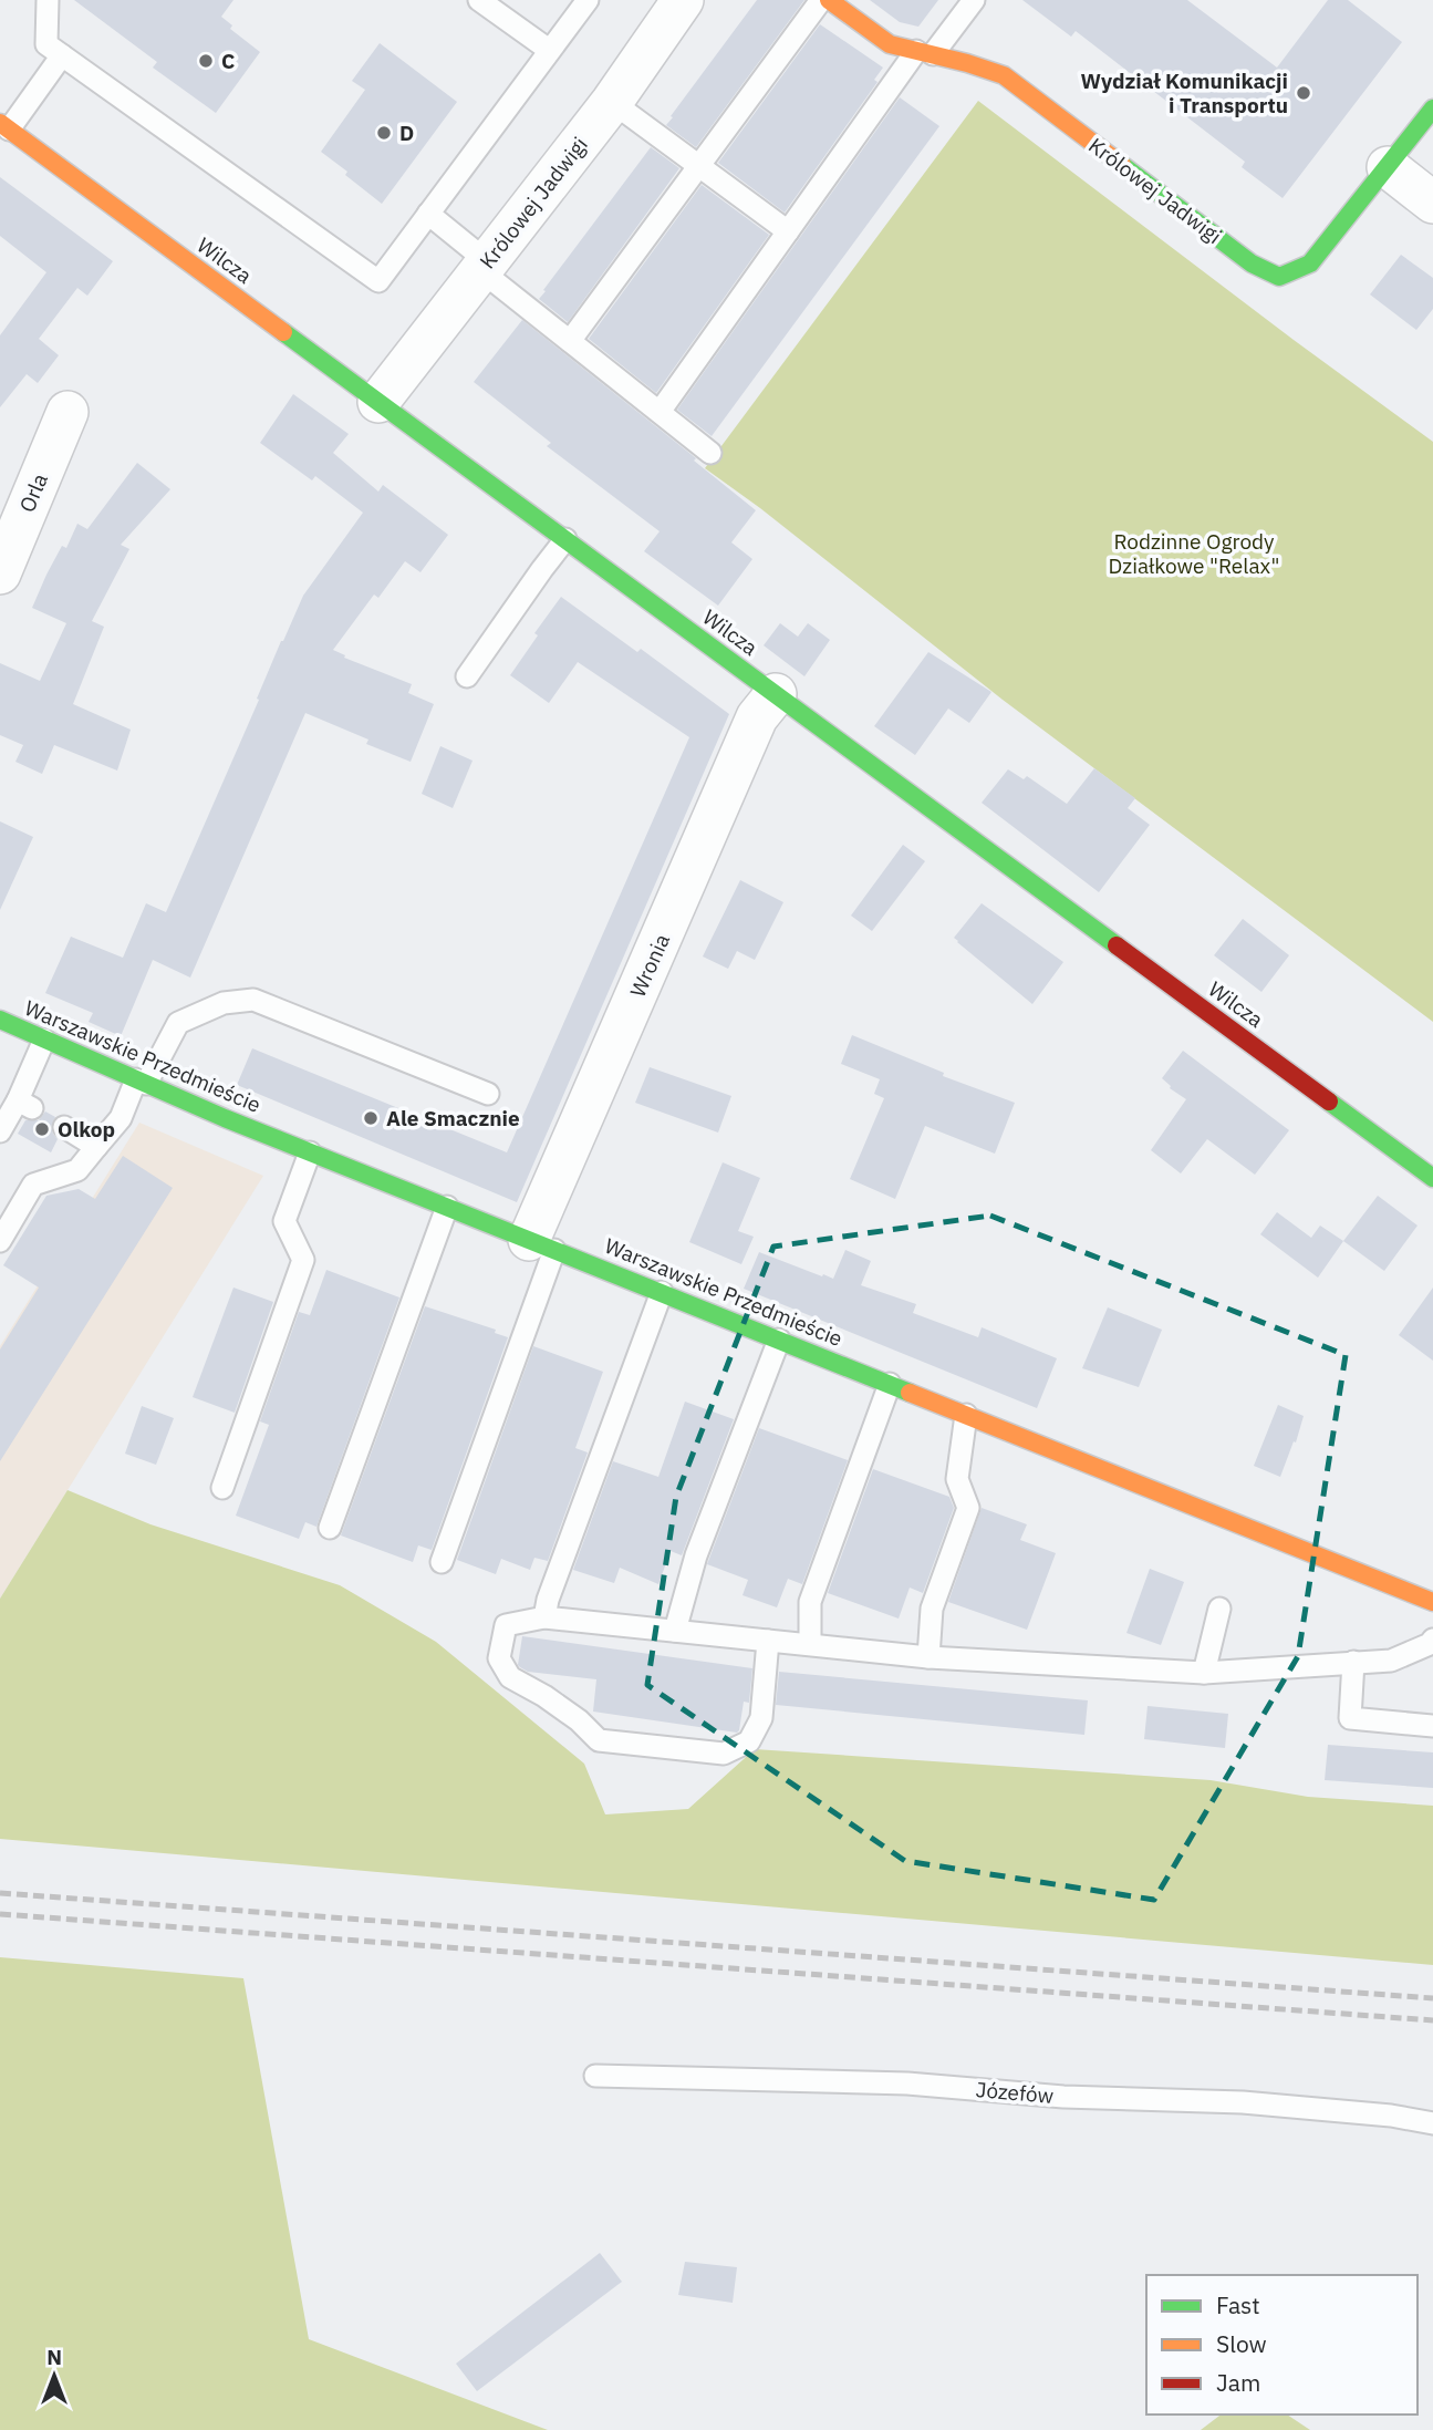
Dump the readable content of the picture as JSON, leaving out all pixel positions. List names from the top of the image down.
{
  "streets": {
    "street": [
      "Królowej Jadwigi",
      "Wilcza",
      "Orla",
      "Wronia",
      "Warszawskie Przedmieście"
    ],
    "lane": ["Józefów"]
  },
  "crossings": [
    ["Królowej Jadwigi", "Wilcza"],
    ["Wilcza", "Wronia"],
    ["Wronia", "Warszawskie Przedmieście"]
  ],
  "parks": ["Rodzinne Ogrody Działkowe \"Relax\""],
  "places": [
    "C",
    "Wydział Komunikacji i Transportu",
    "D",
    "Ale Smacznie",
    "Olkop"
  ],
  "legend": ["Fast", "Slow", "Jam"],
  "north": "top"
}
